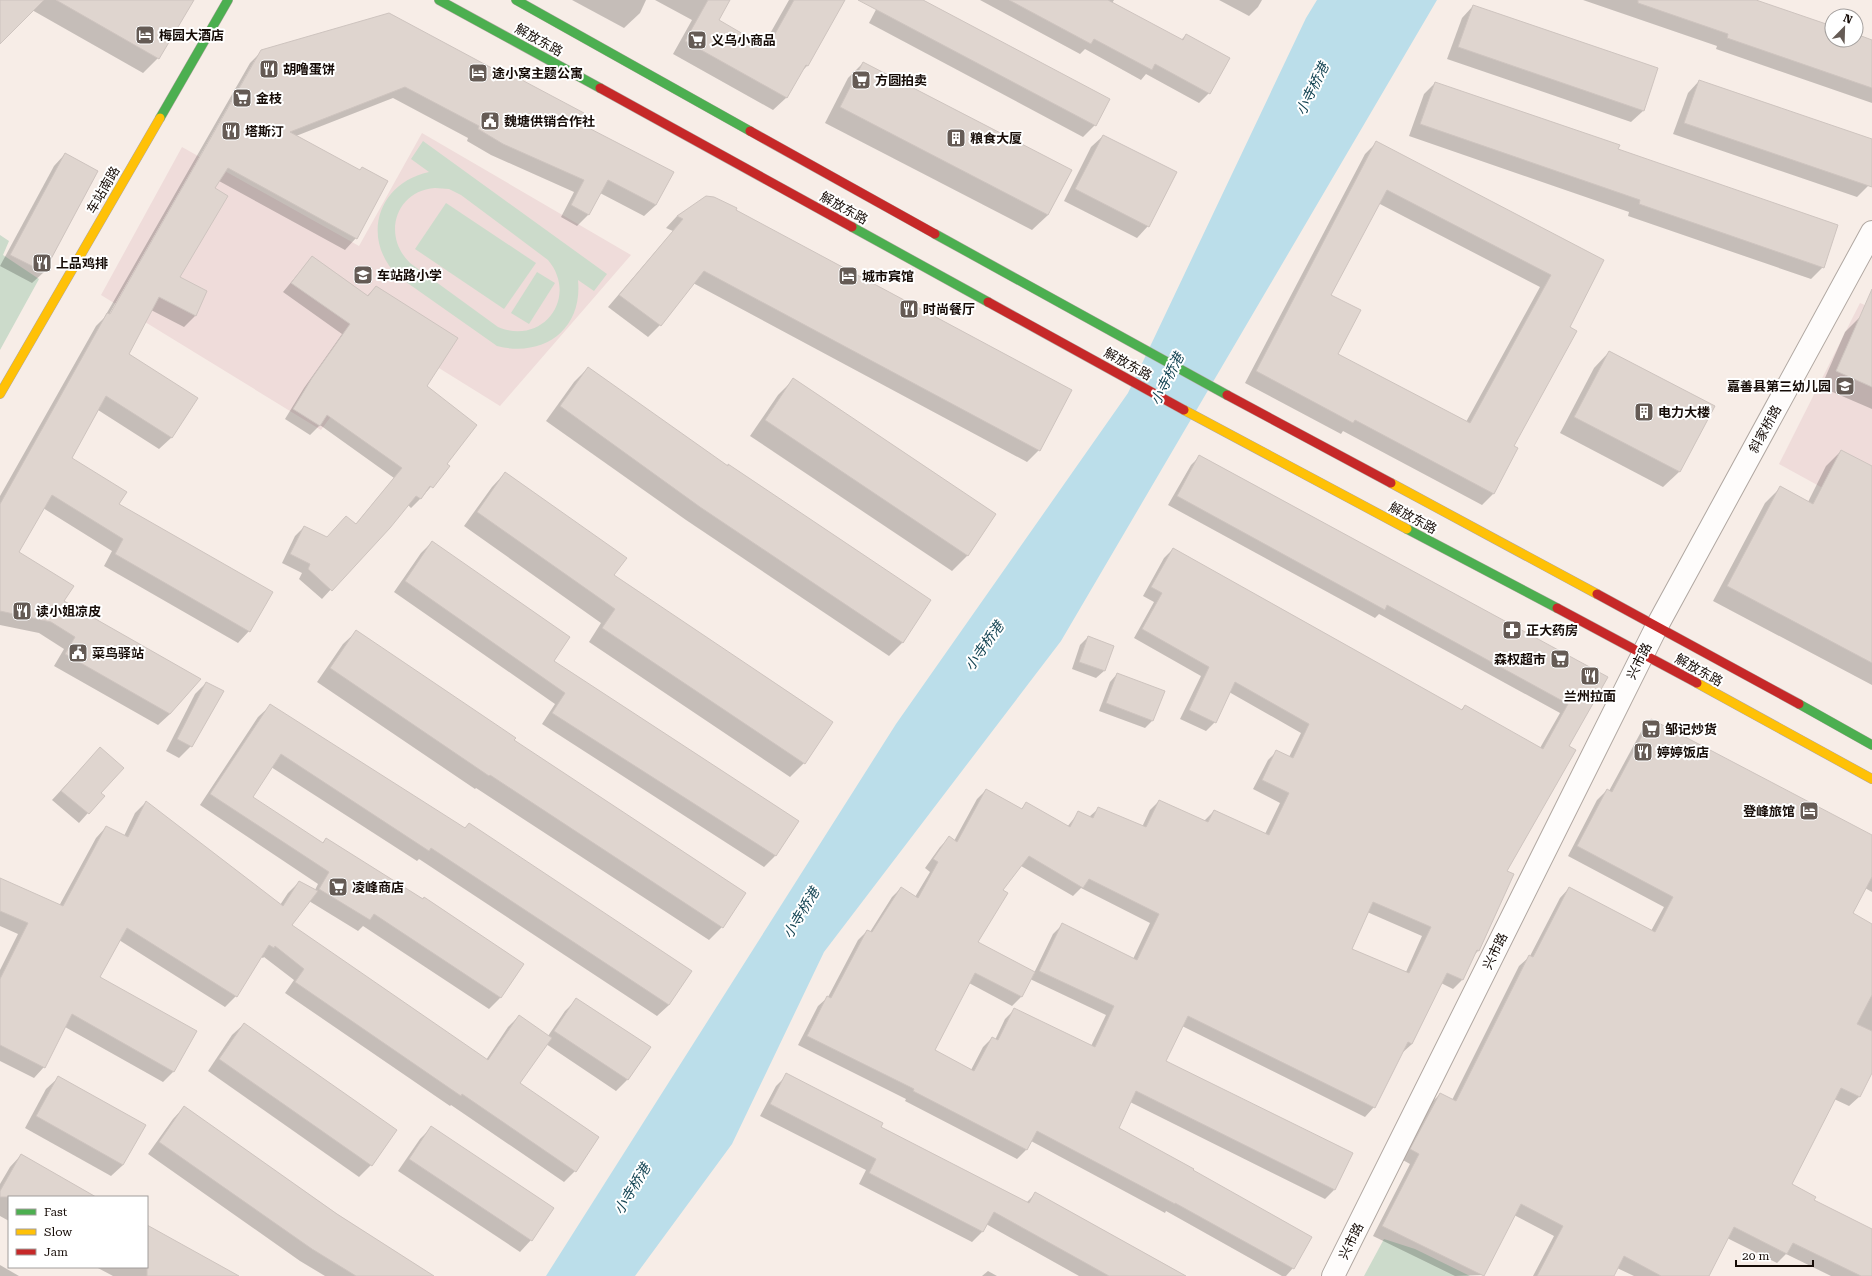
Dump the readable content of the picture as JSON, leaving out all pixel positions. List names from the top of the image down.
{
  "streets": {
    "main road": ["解放东路", "车站南路"],
    "street": ["斜家桥路", "兴市路"]
  },
  "crossings": [
    ["解放东路", "斜家桥路"],
    ["解放东路", "兴市路"],
    ["斜家桥路", "兴市路"]
  ],
  "water": ["小寺桥港"],
  "places": {
    "hotel": [
      "梅园大酒店",
      "途小窝主题公寓",
      "城市宾馆",
      "登峰旅馆"
    ],
    "supermarket": [
      "义乌小商品",
      "方圆拍卖",
      "金枝",
      "森权超市",
      "邹记炒货",
      "凌峰商店"
    ],
    "restaurant": [
      "胡噜蛋饼",
      "塔斯汀",
      "上品鸡排",
      "时尚餐厅",
      "读小姐凉皮",
      "兰州拉面",
      "婷婷饭店"
    ],
    "public building": ["魏塘供销合作社", "菜鸟驿站"],
    "building": ["粮食大厦", "电力大楼"],
    "school or university": ["车站路小学", "嘉善县第三幼儿园"],
    "pharmacy": ["正大药房"]
  },
  "legend": ["Fast", "Slow", "Jam"],
  "scale_bar": "20 m",
  "north": "top right"
}
